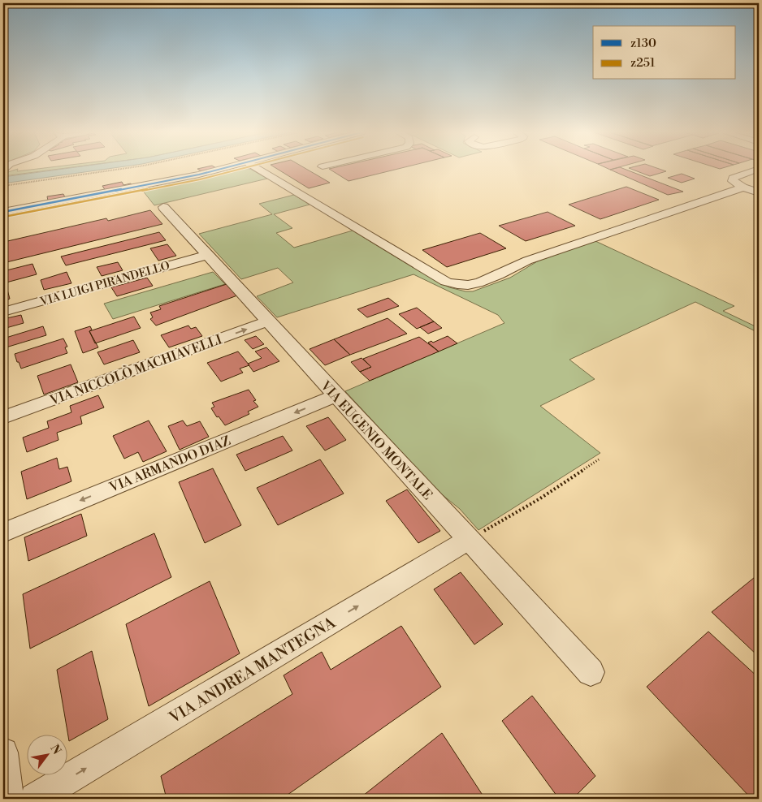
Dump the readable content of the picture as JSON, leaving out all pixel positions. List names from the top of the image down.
{
  "streets": {
    "street": [
      "VIA LUIGI PIRANDELLO",
      "VIA NICCOLÒ MACHIAVELLI",
      "VIA EUGENIO MONTALE",
      "VIA ARMANDO DIAZ",
      "VIA ANDREA MANTEGNA"
    ]
  },
  "crossings": [
    ["VIA LUIGI PIRANDELLO", "VIA EUGENIO MONTALE"],
    ["VIA NICCOLÒ MACHIAVELLI", "VIA EUGENIO MONTALE"],
    ["VIA EUGENIO MONTALE", "VIA ARMANDO DIAZ"],
    ["VIA EUGENIO MONTALE", "VIA ANDREA MANTEGNA"]
  ],
  "one_way": ["VIA NICCOLÒ MACHIAVELLI", "VIA ARMANDO DIAZ", "VIA ANDREA MANTEGNA"],
  "lines": ["transit line z130", "transit line z251"],
  "legend": ["z130", "z251"],
  "north": "top right"
}
